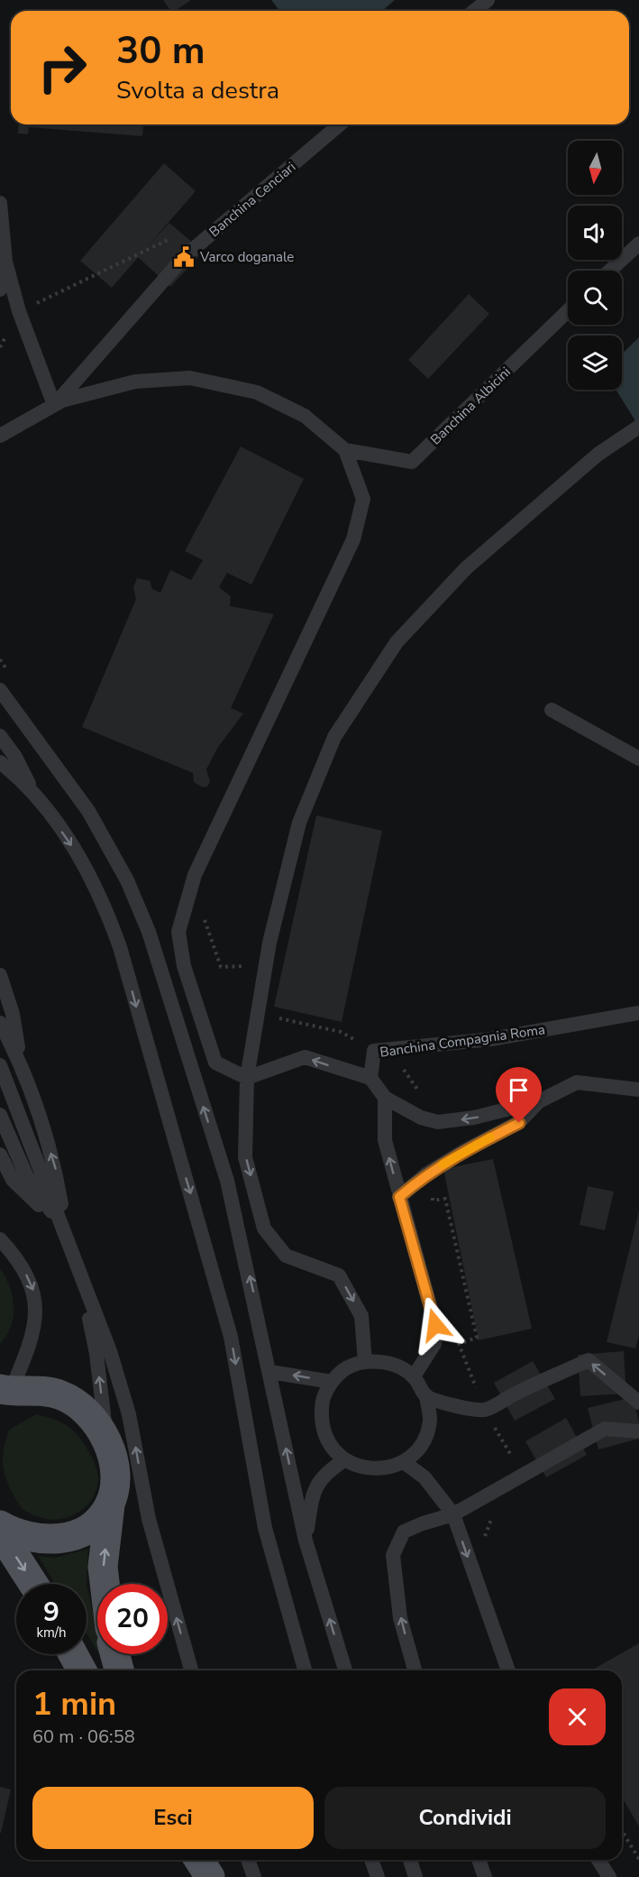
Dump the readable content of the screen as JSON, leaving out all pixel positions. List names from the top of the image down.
{
  "streets": {
    "lane": ["Banchina Cenciari", "Banchina Albicini", "Banchina Compagnia Roma"]
  },
  "places": {
    "public building": ["Varco doganale"]
  },
  "north": "bottom",
  "page": {
    "turn": ["30 m", "Svolta a destra"],
    "speed": "9 km/h",
    "limit": "20",
    "heading": ["1 min", "60 m · 06:58"],
    "buttons": ["Esci", "Condividi"]
  }
}
